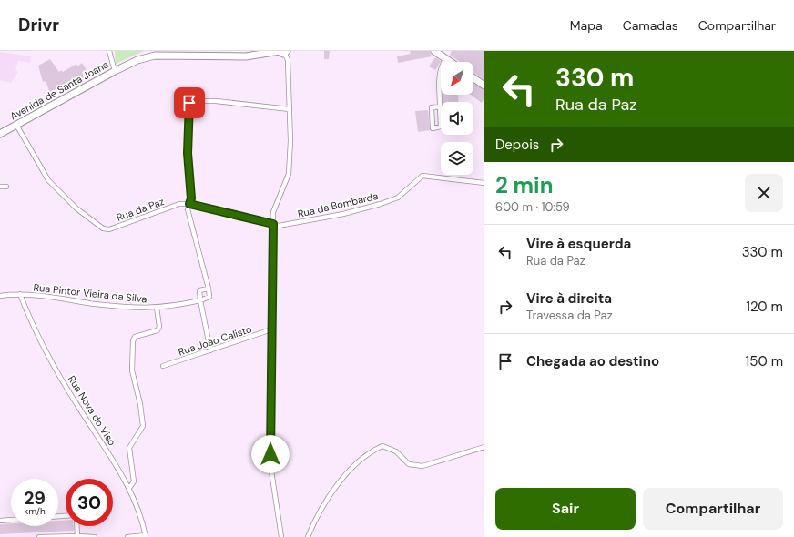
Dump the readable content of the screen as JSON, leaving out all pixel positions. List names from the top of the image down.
{
  "streets": {
    "street": [
      "Avenida de Santa Joana",
      "Rua da Bombarda",
      "Rua da Paz",
      "Rua Pintor Vieira da Silva",
      "Rua João Calisto",
      "Rua Nova do Viso"
    ]
  },
  "crossings": [
    ["Avenida de Santa Joana", "Rua da Paz"],
    ["Rua da Bombarda", "Rua da Paz"],
    ["Rua Pintor Vieira da Silva", "Rua Nova do Viso"]
  ],
  "north": "bottom left",
  "page": {
    "header": "Drivr",
    "nav": ["Mapa", "Camadas", "Compartilhar"],
    "turn": ["330 m", "Rua da Paz"],
    "then": "Depois",
    "heading": ["2 min", "600 m · 10:59"],
    "list": [
      {
        "name": "Vire à esquerda",
        "note": "Rua da Paz",
        "value": "330 m"
      },
      {
        "name": "Vire à direita",
        "note": "Travessa da Paz",
        "value": "120 m"
      },
      {
        "name": "Chegada ao destino",
        "value": "150 m"
      }
    ],
    "speed": "29 km/h",
    "limit": "30",
    "buttons": ["Sair", "Compartilhar"]
  }
}
